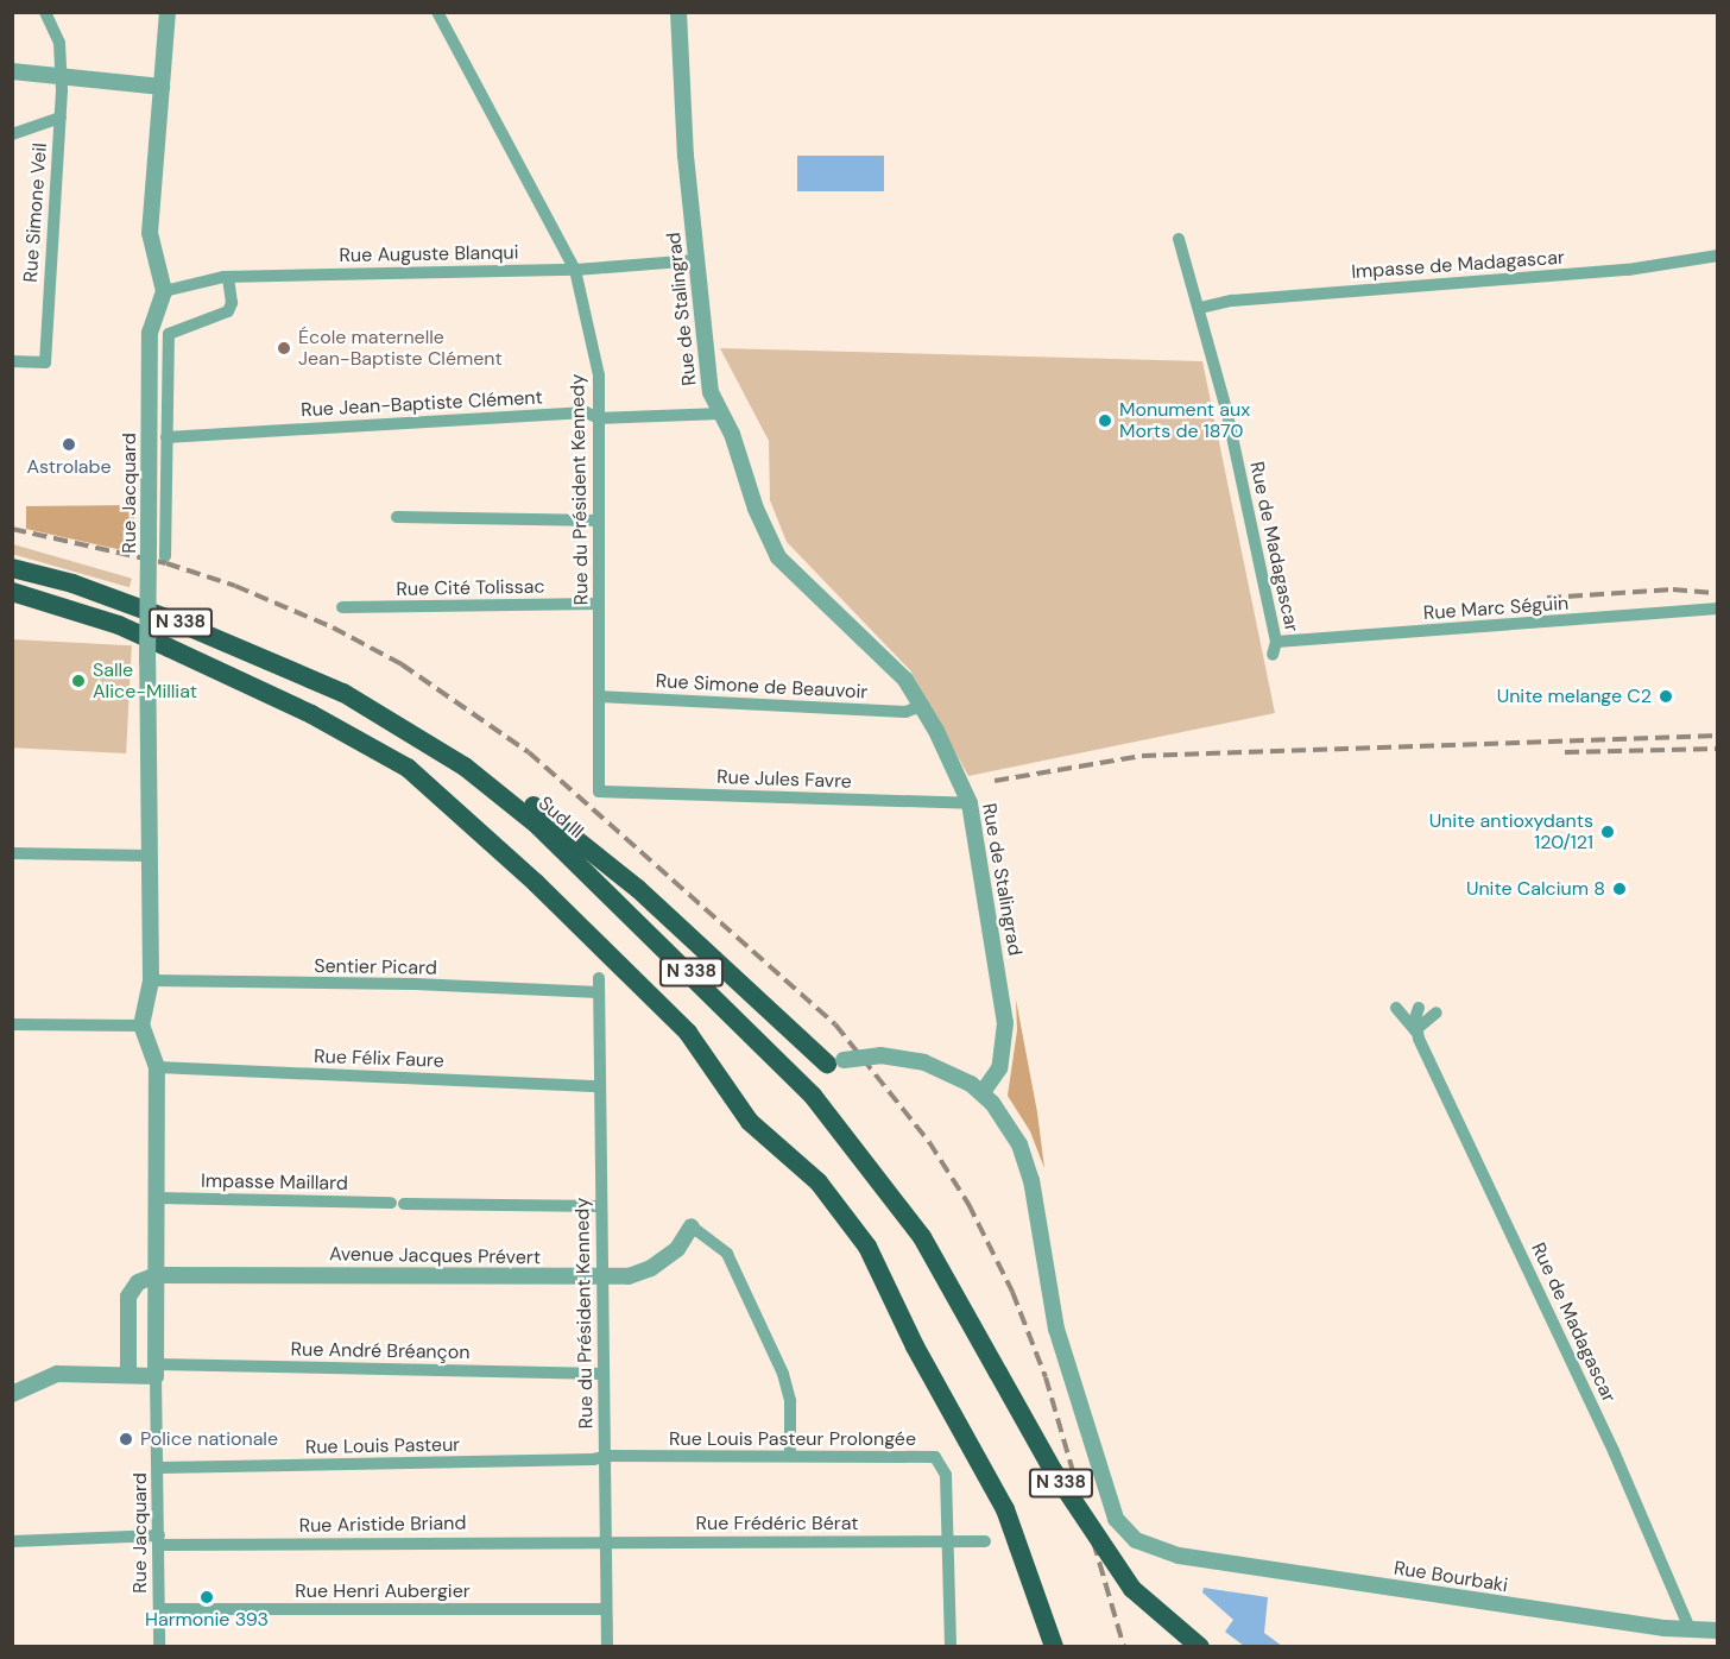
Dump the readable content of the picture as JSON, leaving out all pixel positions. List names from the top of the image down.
{
  "streets": {
    "highway": ["N 338", "Sud III"],
    "street": [
      "Rue Simone Veil",
      "Rue Auguste Blanqui",
      "Impasse de Madagascar",
      "Rue de Stalingrad",
      "Rue Jean-Baptiste Clément",
      "Rue du Président Kennedy",
      "Rue Jacquard",
      "Rue de Madagascar",
      "Rue Cité Tolissac",
      "Rue Marc Séguin",
      "Rue Simone de Beauvoir",
      "Rue Jules Favre",
      "Sentier Picard",
      "Rue Félix Faure",
      "Impasse Maillard",
      "Avenue Jacques Prévert",
      "Rue André Bréançon",
      "Rue Louis Pasteur Prolongée",
      "Rue Louis Pasteur",
      "Rue Frédéric Bérat",
      "Rue Aristide Briand",
      "Rue Bourbaki",
      "Rue Henri Aubergier"
    ]
  },
  "crossings": [
    ["Rue Auguste Blanqui", "Rue de Stalingrad"],
    ["Rue Auguste Blanqui", "Rue du Président Kennedy"],
    ["Rue Auguste Blanqui", "Rue Jacquard"],
    ["Impasse de Madagascar", "Rue de Madagascar"],
    ["Rue de Stalingrad", "Rue Jean-Baptiste Clément"],
    ["Rue de Stalingrad", "Rue Simone de Beauvoir"],
    ["Rue de Stalingrad", "Rue Jules Favre"],
    ["Rue de Stalingrad", "Rue Bourbaki"],
    ["Rue Jean-Baptiste Clément", "Rue du Président Kennedy"],
    ["Rue du Président Kennedy", "Rue Cité Tolissac"],
    ["Rue du Président Kennedy", "Rue Simone de Beauvoir"],
    ["Rue du Président Kennedy", "Rue Jules Favre"],
    ["Rue du Président Kennedy", "Sentier Picard"],
    ["Rue du Président Kennedy", "Rue Félix Faure"],
    ["Rue du Président Kennedy", "Impasse Maillard"],
    ["Rue du Président Kennedy", "Avenue Jacques Prévert"],
    ["Rue du Président Kennedy", "Rue André Bréançon"],
    ["Rue du Président Kennedy", "Rue Louis Pasteur Prolongée"],
    ["Rue du Président Kennedy", "Rue Louis Pasteur"],
    ["Rue du Président Kennedy", "Rue Frédéric Bérat"],
    ["Rue du Président Kennedy", "Rue Aristide Briand"],
    ["Rue du Président Kennedy", "Rue Henri Aubergier"],
    ["Rue Jacquard", "Sentier Picard"],
    ["Rue Jacquard", "Rue André Bréançon"],
    ["Rue Jacquard", "Rue Louis Pasteur"],
    ["Rue Jacquard", "Rue Aristide Briand"],
    ["Rue Jacquard", "Rue Henri Aubergier"],
    ["Rue de Madagascar", "Rue Marc Séguin"],
    ["Rue de Madagascar", "Rue Bourbaki"],
    ["N 338", "Sud III"],
    ["Rue Louis Pasteur Prolongée", "Rue Louis Pasteur"],
    ["Rue Louis Pasteur Prolongée", "Rue Frédéric Bérat"],
    ["Rue Frédéric Bérat", "Rue Aristide Briand"]
  ],
  "places": [
    "École maternelle Jean-Baptiste Clément",
    "Monument aux Morts de 1870",
    "Astrolabe",
    "Salle Alice-Milliat",
    "Unite melange C2",
    "Unite antioxydants 120/121",
    "Unite Calcium 8",
    "Police nationale",
    "Harmonie 393"
  ]
}
